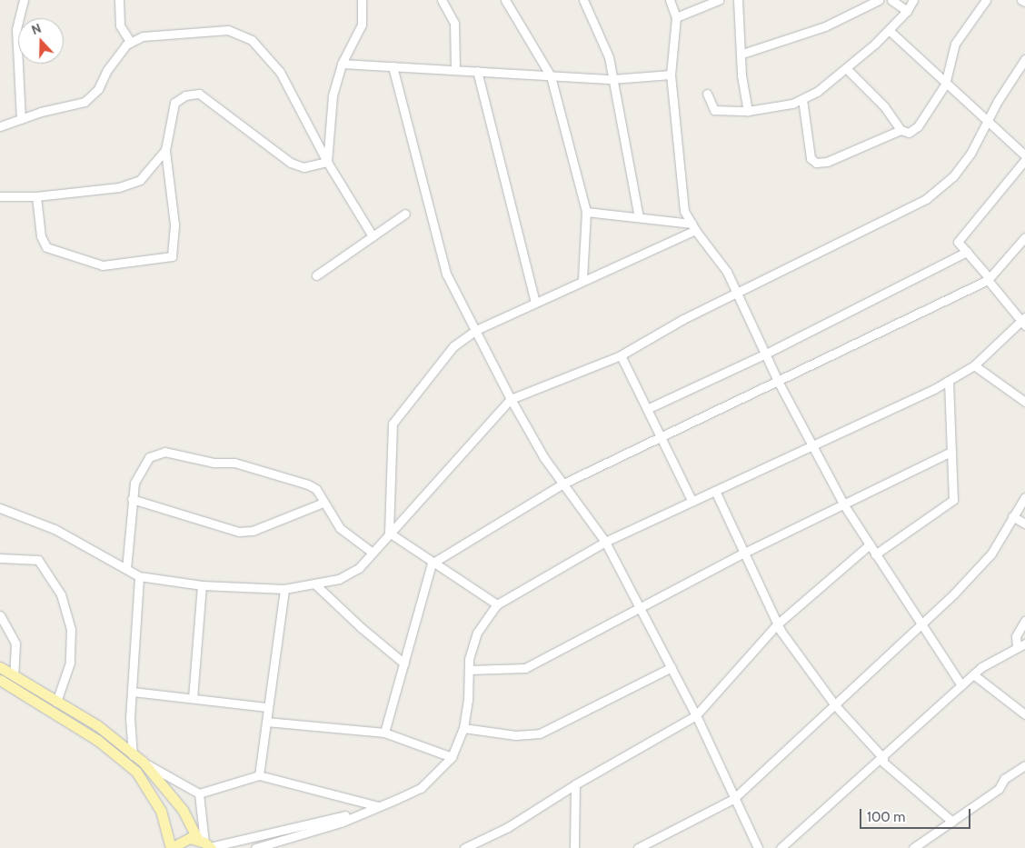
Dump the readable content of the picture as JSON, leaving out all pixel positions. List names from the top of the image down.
{
  "scale_bar": "100 m",
  "north": "top"
}
